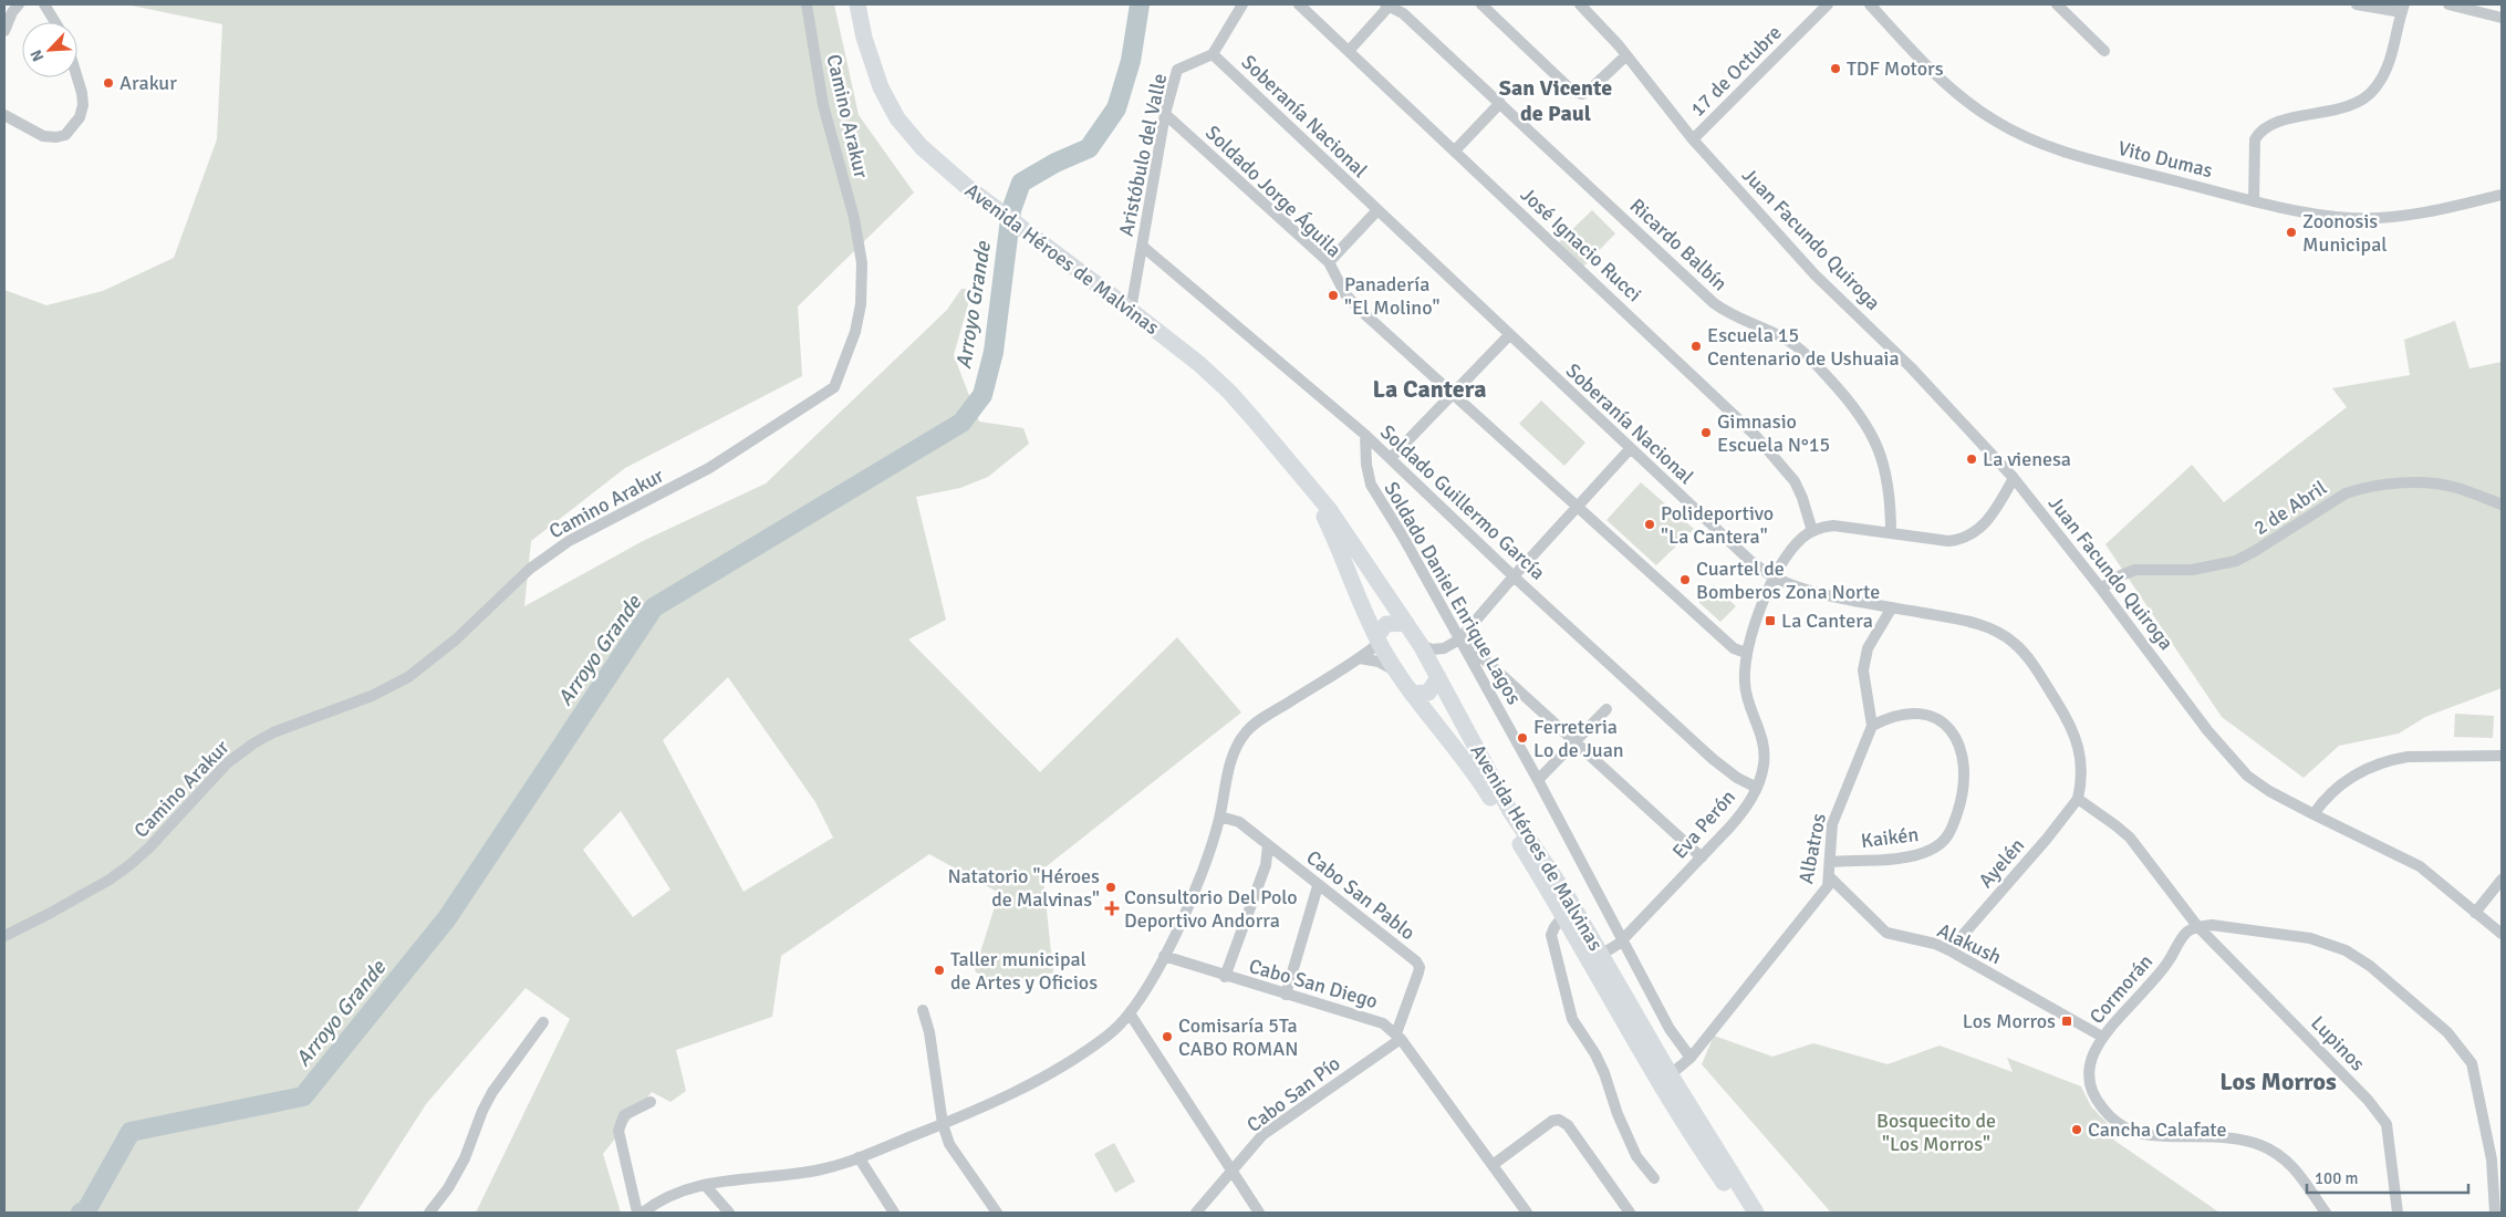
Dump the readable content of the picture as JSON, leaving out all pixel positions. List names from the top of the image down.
{
  "streets": {
    "highway": ["Avenida Héroes de Malvinas"],
    "street": [
      "17 de Octubre",
      "Camino Arakur",
      "Soberanía Nacional",
      "Aristóbulo del Valle",
      "Vito Dumas",
      "Soldado Jorge Águila",
      "Juan Facundo Quiroga",
      "José Ignacio Rucci",
      "Ricardo Balbín",
      "Soldado Guillermo García",
      "2 de Abril",
      "Soldado Daniel Enrique Lagos",
      "Eva Perón",
      "Kaikén",
      "Albatros",
      "Ayelén",
      "Cabo San Pablo",
      "Alakush",
      "Cabo San Diego",
      "Cormorán",
      "Lupinos",
      "Cabo San Pío"
    ]
  },
  "crossings": [
    ["17 de Octubre", "Juan Facundo Quiroga"],
    ["Soberanía Nacional", "Aristóbulo del Valle"],
    ["Soberanía Nacional", "Eva Perón"],
    ["Soberanía Nacional", "Ayelén"],
    ["Aristóbulo del Valle", "Soldado Jorge Águila"],
    ["Aristóbulo del Valle", "Avenida Héroes de Malvinas"],
    ["Aristóbulo del Valle", "Soldado Guillermo García"],
    ["Soldado Jorge Águila", "Eva Perón"],
    ["Juan Facundo Quiroga", "2 de Abril"],
    ["José Ignacio Rucci", "Eva Perón"],
    ["Avenida Héroes de Malvinas", "Eva Perón"],
    ["Avenida Héroes de Malvinas", "Albatros"],
    ["Soldado Guillermo García", "Soldado Daniel Enrique Lagos"],
    ["Soldado Guillermo García", "Eva Perón"],
    ["Soldado Daniel Enrique Lagos", "Eva Perón"],
    ["Soldado Daniel Enrique Lagos", "Albatros"],
    ["Kaikén", "Albatros"],
    ["Albatros", "Alakush"],
    ["Ayelén", "Alakush"],
    ["Cabo San Pablo", "Cabo San Diego"],
    ["Cabo San Pablo", "Cabo San Pío"],
    ["Alakush", "Cormorán"],
    ["Cabo San Diego", "Cabo San Pío"],
    ["Cormorán", "Lupinos"]
  ],
  "districts": ["San Vicente de Paul", "La Cantera", "Los Morros"],
  "water": ["Arroyo Grande"],
  "parks": ["Bosquecito de \"Los Morros\""],
  "places": {
    "other": [
      "TDF Motors",
      "Arakur",
      "Zoonosis Municipal",
      "Panadería \"El Molino\"",
      "Escuela 15 Centenario de Ushuaia",
      "Gimnasio Escuela N°15",
      "La vienesa",
      "Polideportivo \"La Cantera\"",
      "Cuartel de Bomberos Zona Norte",
      "Ferreteria Lo de Juan",
      "Natatorio \"Héroes de Malvinas\"",
      "Taller municipal de Artes y Oficios",
      "Comisaría 5Ta CABO ROMAN",
      "Cancha Calafate"
    ],
    "transit": ["La Cantera", "Los Morros"],
    "health": ["Consultorio Del Polo Deportivo Andorra"]
  },
  "scale_bar": "100 m",
  "north": "bottom left"
}
